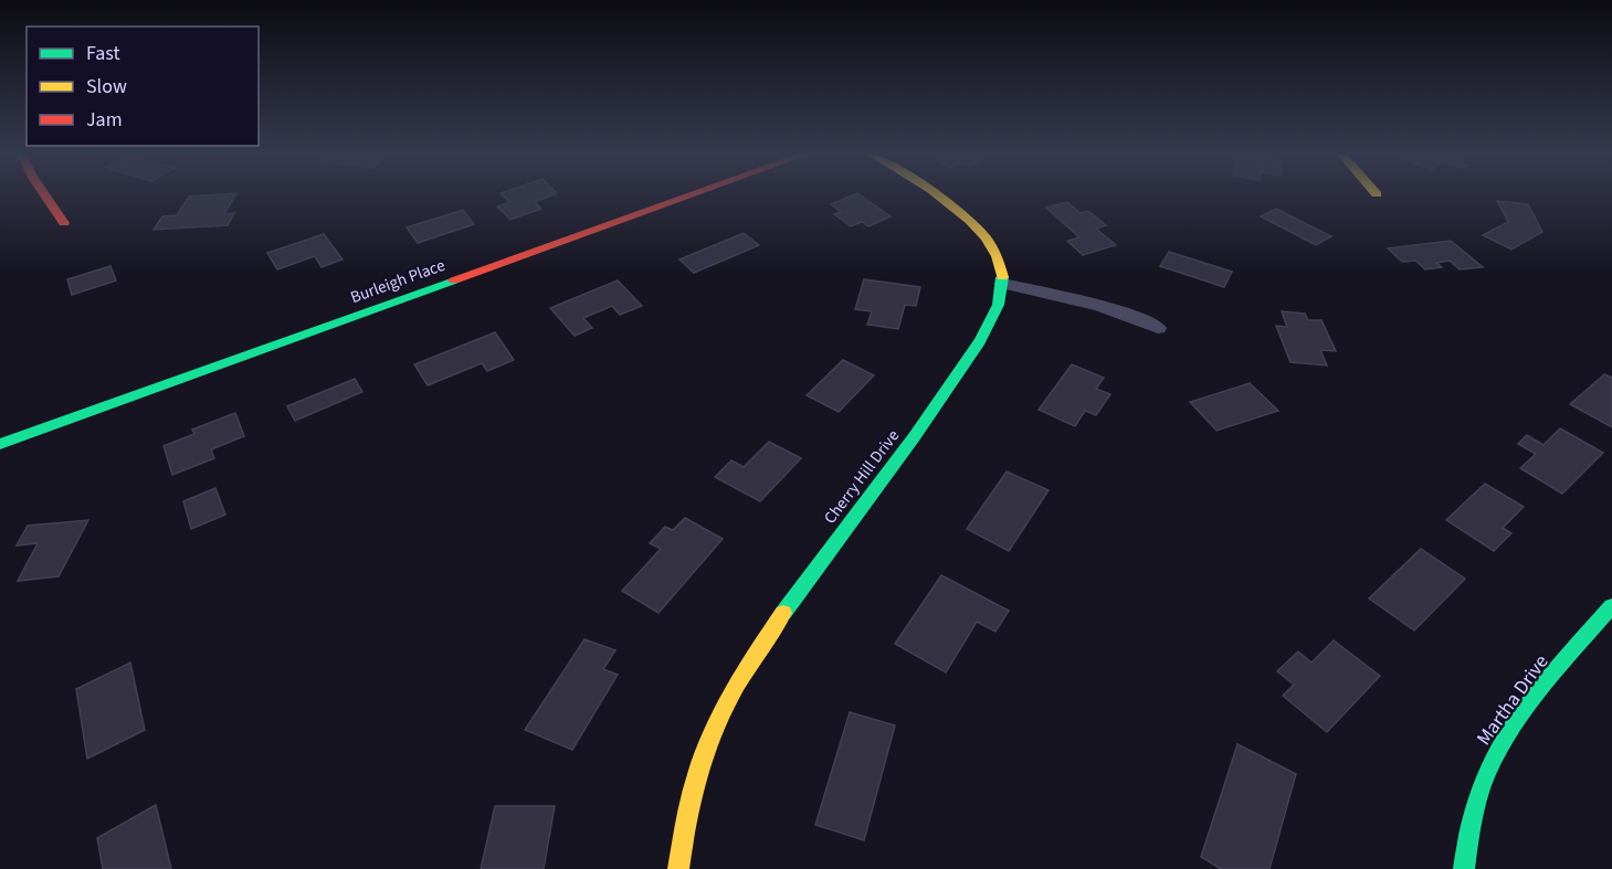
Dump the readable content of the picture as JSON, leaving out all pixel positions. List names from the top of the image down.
{
  "streets": {
    "street": ["Burleigh Place", "Cherry Hill Drive", "Martha Drive"]
  },
  "legend": ["Fast", "Slow", "Jam"]
}
